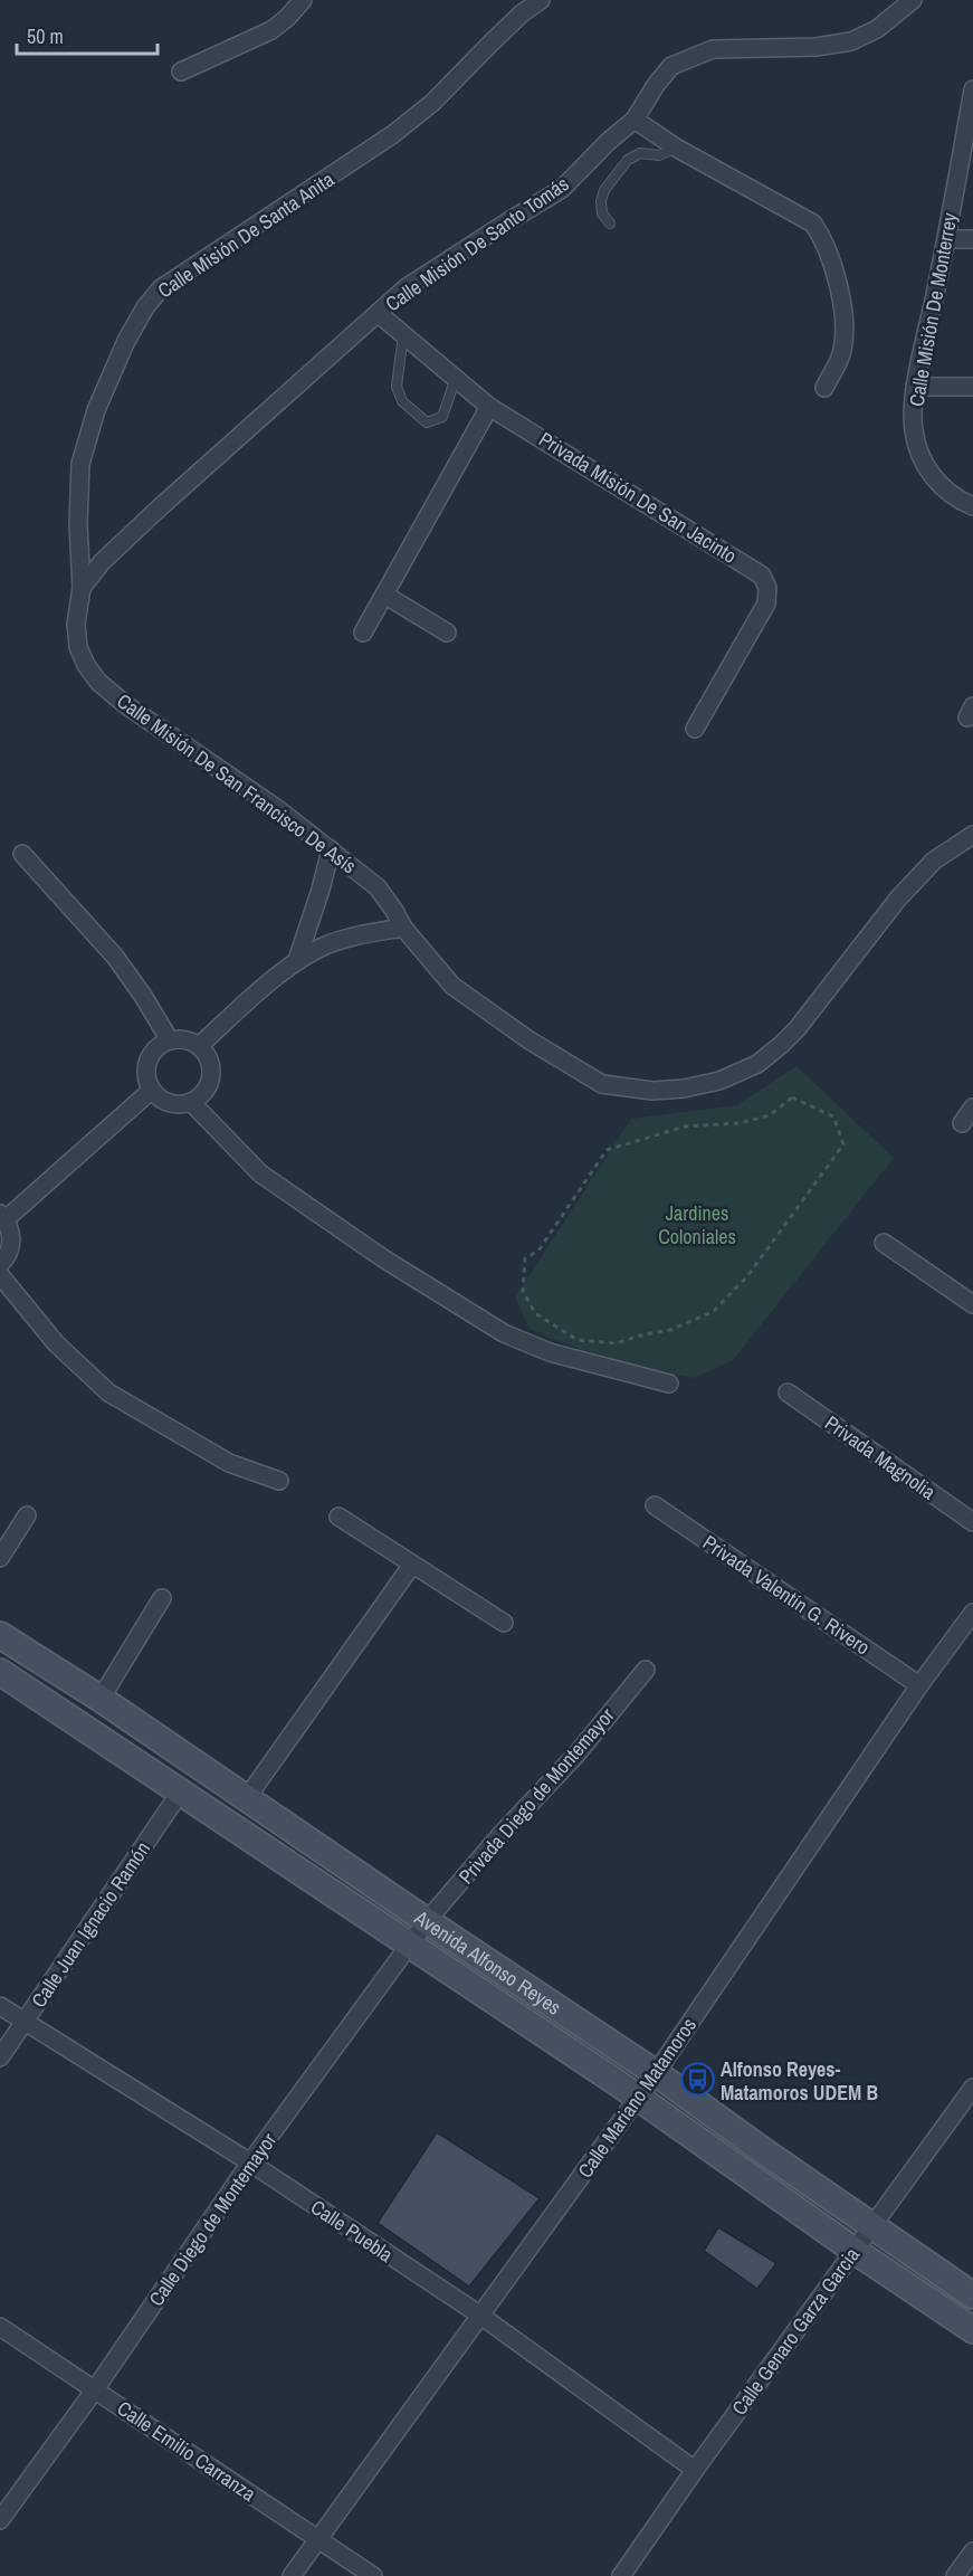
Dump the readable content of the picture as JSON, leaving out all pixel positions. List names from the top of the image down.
{
  "streets": {
    "main road": ["Avenida Alfonso Reyes"],
    "street": [
      "Calle Misión De Santa Anita",
      "Calle Misión De Santo Tomás",
      "Calle Misión De Monterrey",
      "Privada Misión De San Jacinto",
      "Calle Misión De San Francisco De Asís",
      "Privada Magnolia",
      "Privada Valentín G. Rivero",
      "Privada Diego de Montemayor",
      "Calle Juan Ignacio Ramón",
      "Calle Mariano Matamoros",
      "Calle Diego de Montemayor",
      "Calle Puebla",
      "Calle Genaro Garza Garcia",
      "Calle Emilio Carranza"
    ]
  },
  "crossings": [
    ["Calle Misión De Santa Anita", "Calle Misión De Santo Tomás"],
    ["Calle Misión De Santa Anita", "Calle Misión De San Francisco De Asís"],
    ["Calle Misión De Santo Tomás", "Privada Misión De San Jacinto"],
    ["Calle Misión De Santo Tomás", "Calle Misión De San Francisco De Asís"],
    ["Privada Valentín G. Rivero", "Calle Mariano Matamoros"],
    ["Privada Diego de Montemayor", "Avenida Alfonso Reyes"],
    ["Privada Diego de Montemayor", "Calle Diego de Montemayor"],
    ["Calle Juan Ignacio Ramón", "Avenida Alfonso Reyes"],
    ["Calle Juan Ignacio Ramón", "Calle Puebla"],
    ["Avenida Alfonso Reyes", "Calle Mariano Matamoros"],
    ["Avenida Alfonso Reyes", "Calle Diego de Montemayor"],
    ["Avenida Alfonso Reyes", "Calle Genaro Garza Garcia"],
    ["Calle Mariano Matamoros", "Calle Puebla"],
    ["Calle Mariano Matamoros", "Calle Emilio Carranza"],
    ["Calle Diego de Montemayor", "Calle Puebla"],
    ["Calle Diego de Montemayor", "Calle Emilio Carranza"],
    ["Calle Puebla", "Calle Genaro Garza Garcia"]
  ],
  "parks": ["Jardines Coloniales"],
  "places": {
    "bus stop": ["Alfonso Reyes- Matamoros UDEM B"]
  },
  "scale_bar": "50 m"
}
